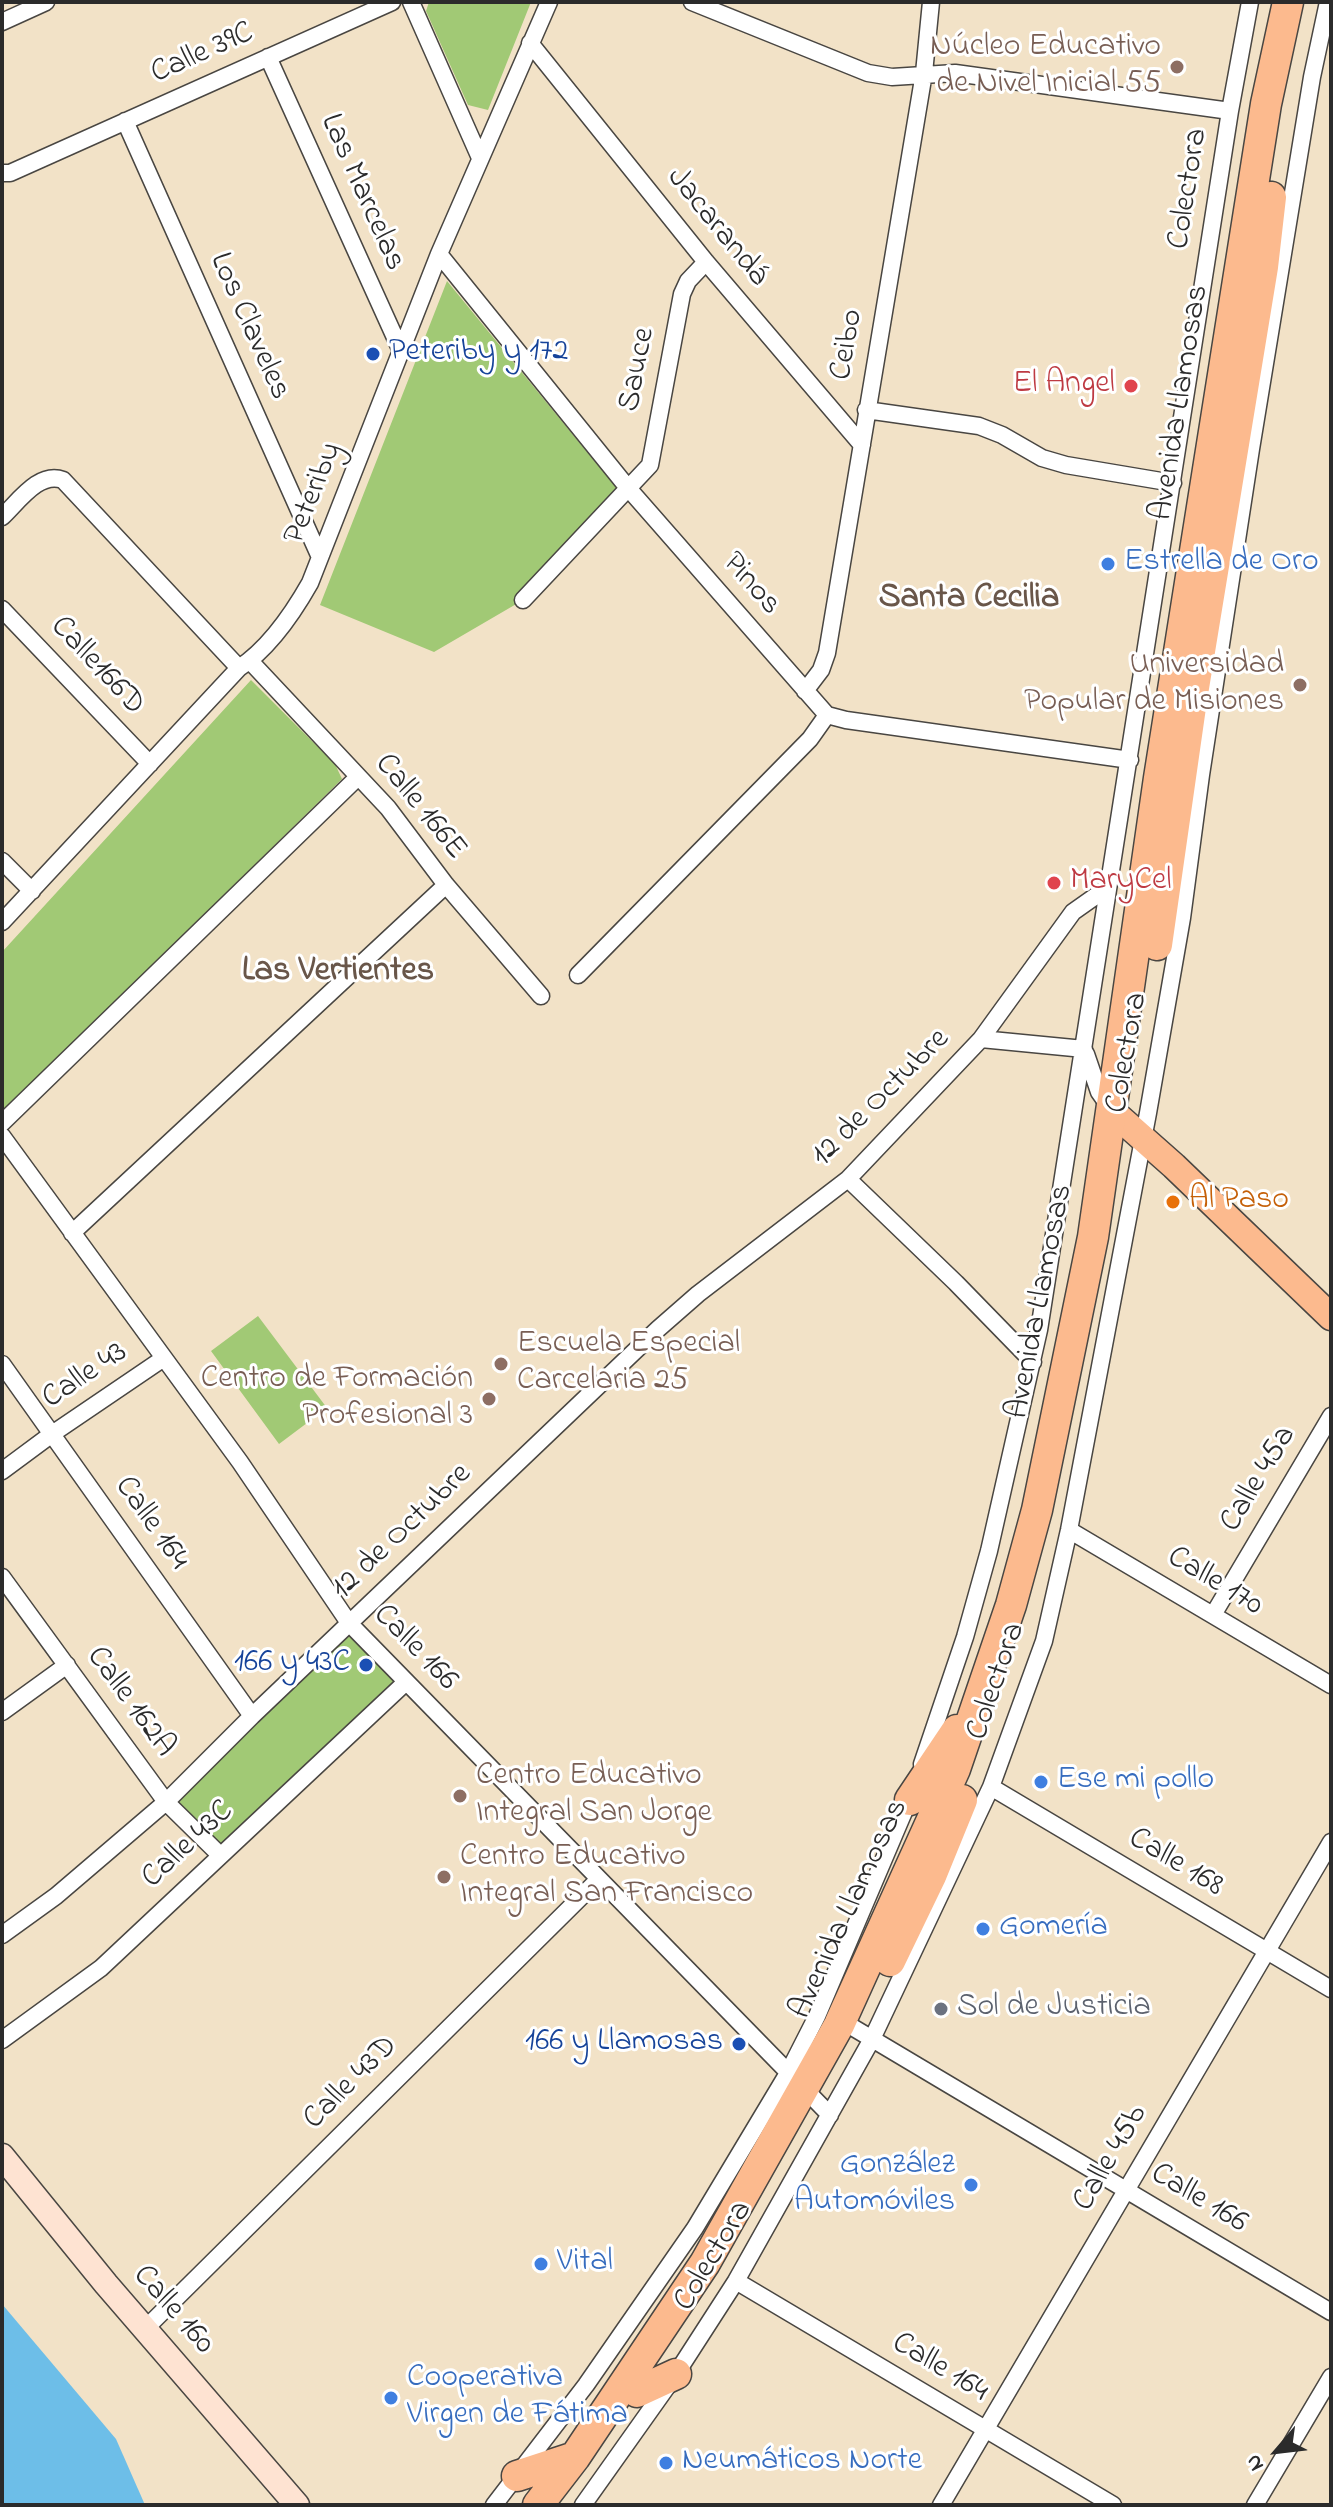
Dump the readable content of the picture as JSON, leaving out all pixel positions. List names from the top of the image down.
{
  "streets": {
    "highway": ["Avenida Llamosas"],
    "main road": ["Calle 160"],
    "street": [
      "Calle 39C",
      "Colectora",
      "Las Marcelas",
      "Jacarandá",
      "Los Claveles",
      "Ceibo",
      "Sauce",
      "Peteriby",
      "Pinos",
      "Calle166D",
      "Calle 166E",
      "12 de Octubre",
      "Calle 43",
      "Calle 45a",
      "Calle 164",
      "Calle 170",
      "Calle 166",
      "Calle 162A",
      "Calle 43C",
      "Calle 168",
      "Calle 43D",
      "Calle 45b"
    ]
  },
  "crossings": [
    ["Calle 39C", "Las Marcelas"],
    ["Calle 39C", "Los Claveles"],
    ["Colectora", "Avenida Llamosas"],
    ["Colectora", "12 de Octubre"],
    ["Colectora", "Calle 164"],
    ["Colectora", "Calle 170"],
    ["Colectora", "Calle 166"],
    ["Colectora", "Calle 168"],
    ["Las Marcelas", "Peteriby"],
    ["Jacarandá", "Ceibo"],
    ["Jacarandá", "Sauce"],
    ["Jacarandá", "Peteriby"],
    ["Los Claveles", "Peteriby"],
    ["Ceibo", "Pinos"],
    ["Sauce", "Pinos"],
    ["Avenida Llamosas", "Calle 166"],
    ["Peteriby", "Pinos"],
    ["Peteriby", "Calle166D"],
    ["Peteriby", "Calle 166E"],
    ["12 de Octubre", "Calle 164"],
    ["12 de Octubre", "Calle 166"],
    ["12 de Octubre", "Calle 162A"],
    ["Calle 43", "Calle 164"],
    ["Calle 43", "Calle 166"],
    ["Calle 45a", "Calle 170"],
    ["Calle 164", "Calle 45b"],
    ["Calle 166", "Calle 43C"],
    ["Calle 166", "Calle 43D"],
    ["Calle 166", "Calle 45b"],
    ["Calle 162A", "Calle 43C"],
    ["Calle 168", "Calle 45b"],
    ["Calle 43D", "Calle 160"]
  ],
  "districts": ["Santa Cecilia", "Las Vertientes"],
  "places": [
    "Núcleo Educativo de Nivel Inicial 55",
    "Peteriby y 172",
    "El Angel",
    "Estrella de Oro",
    "Universidad Popular de Misiones",
    "MaryCel",
    "Al Paso",
    "Escuela Especial Carcelaria 25",
    "Centro de Formación Profesional 3",
    "166 y 43C",
    "Ese mi pollo",
    "Centro Educativo Integral San Jorge",
    "Centro Educativo Integral San Francisco",
    "Gomería",
    "Sol de Justicia",
    "166 y Llamosas",
    "González Automóviles",
    "Vital",
    "Cooperativa Virgen de Fátima",
    "Neumáticos Norte"
  ],
  "north": "bottom left"
}
